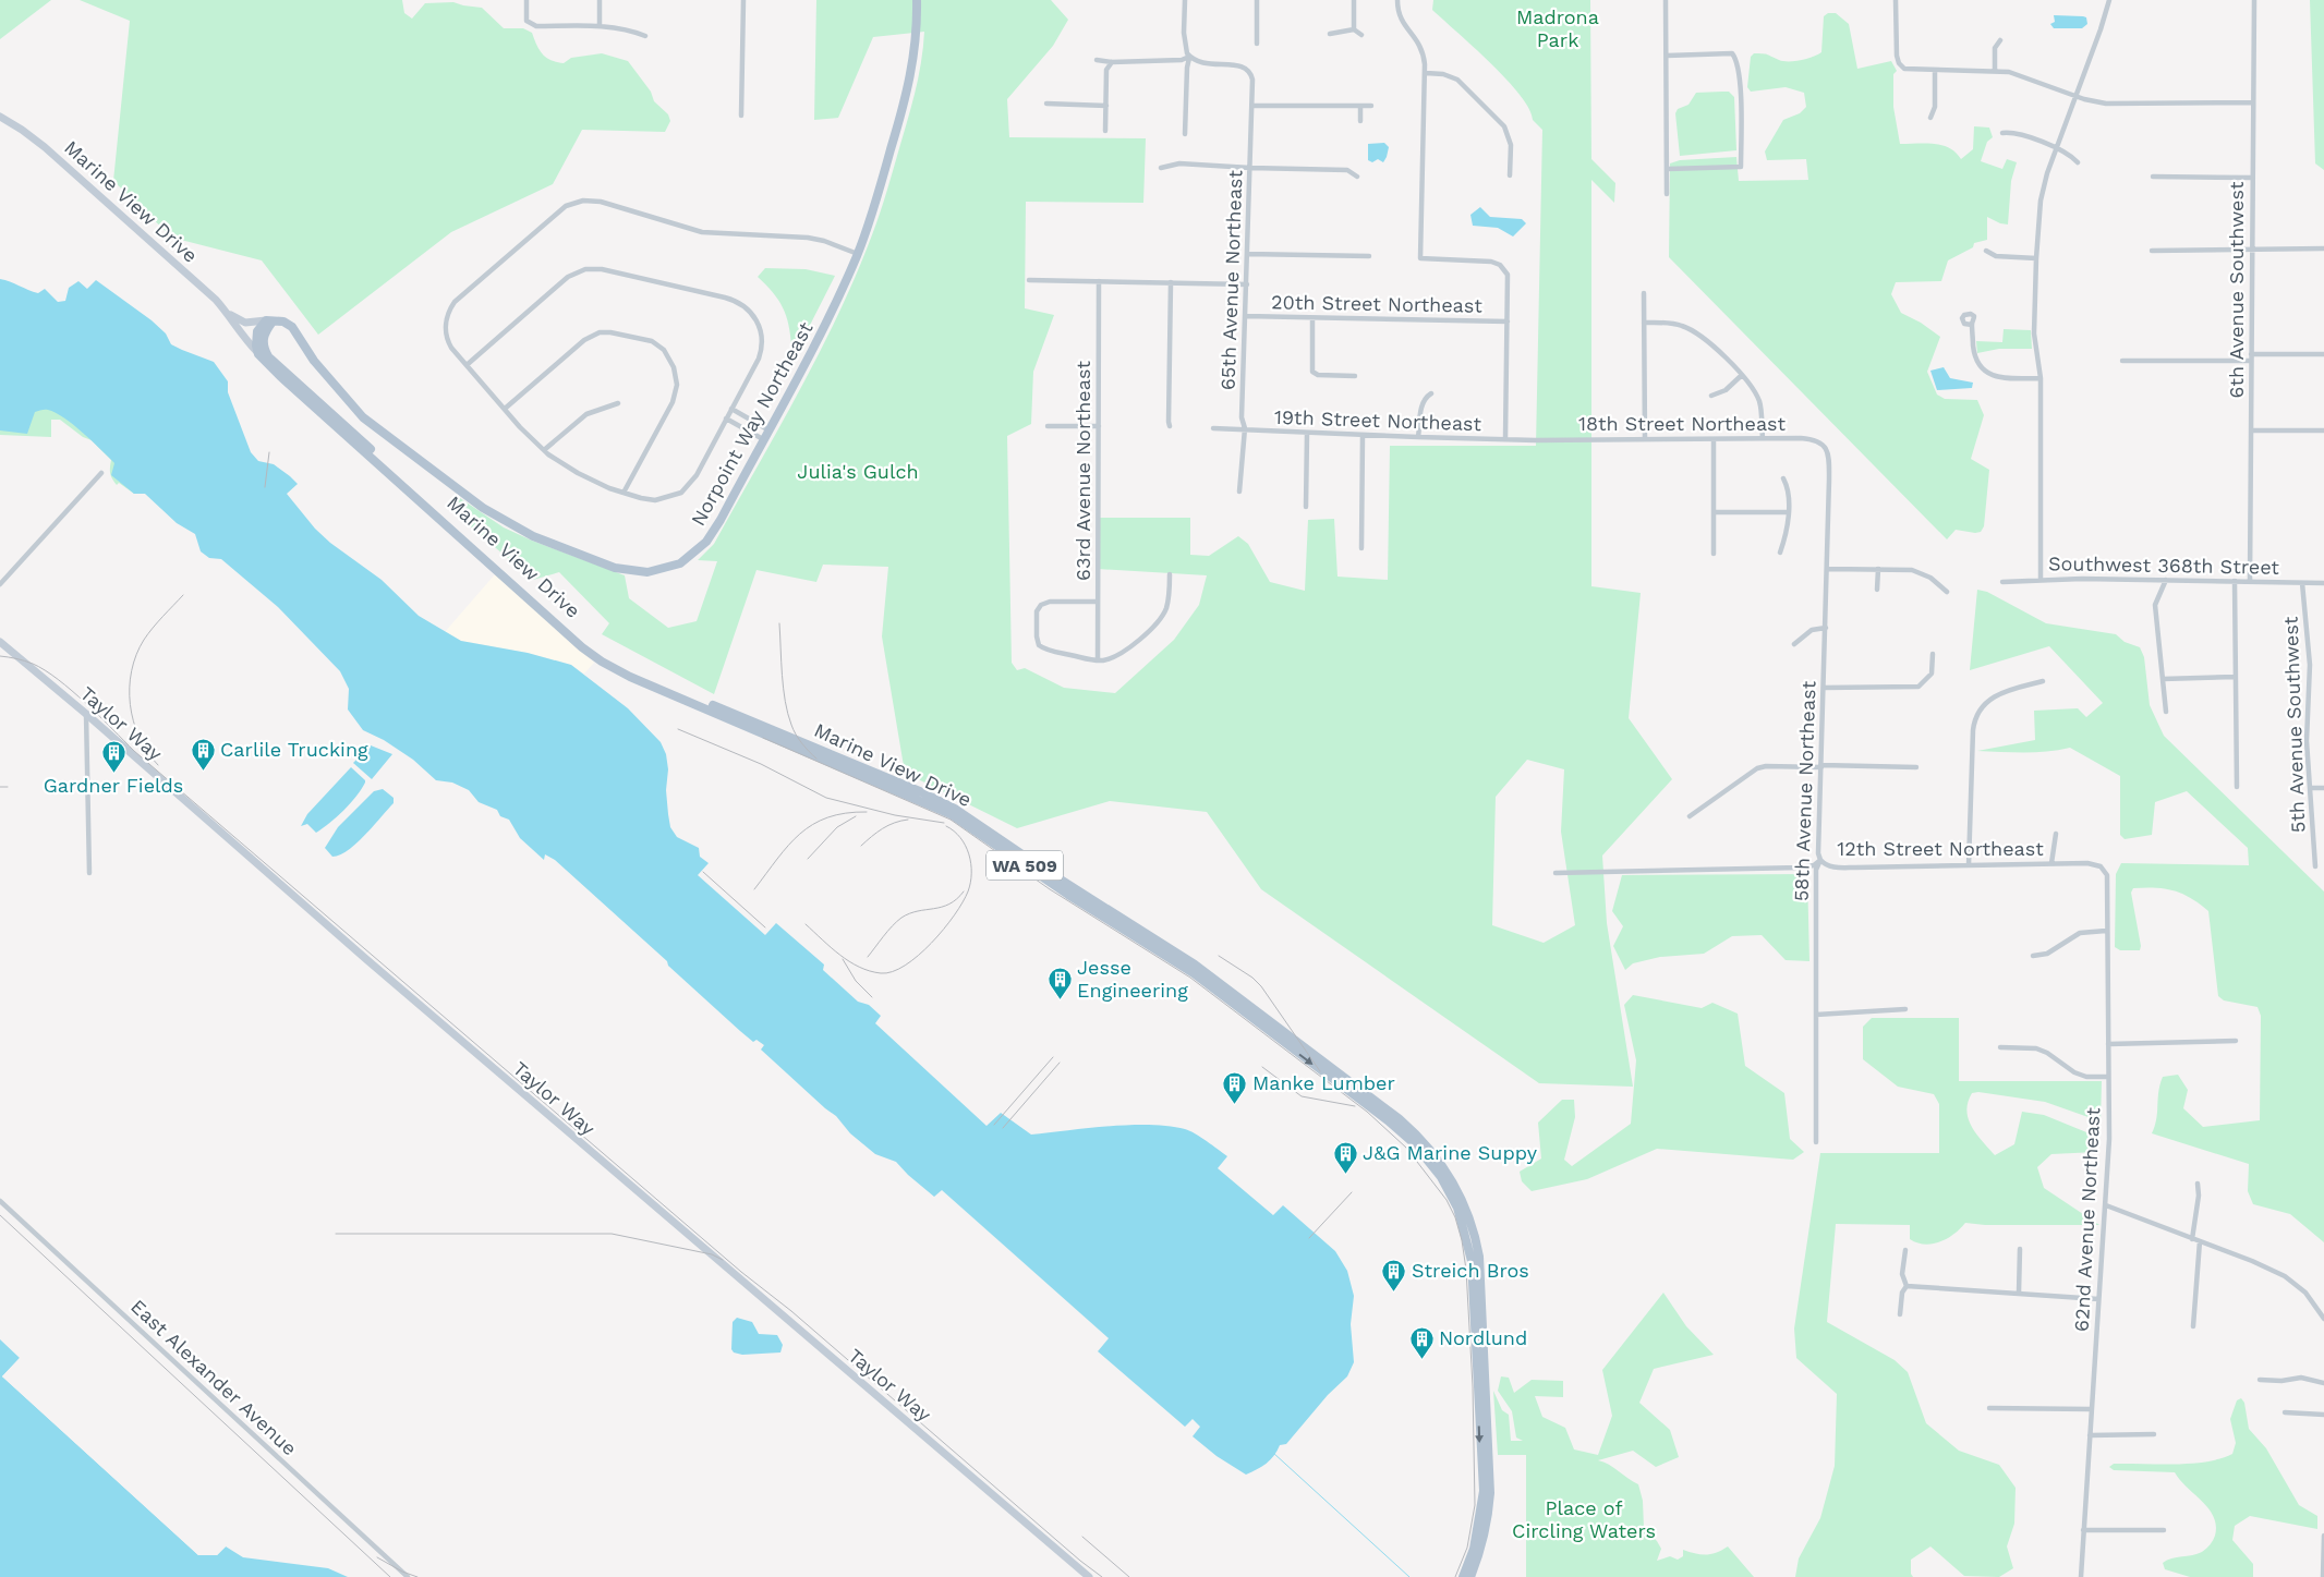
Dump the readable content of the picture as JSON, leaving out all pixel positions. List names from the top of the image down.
{
  "streets": {
    "main road": ["Marine View Drive", "Norpoint Way Northeast", "WA 509"],
    "street": [
      "65th Avenue Northeast",
      "6th Avenue Southwest",
      "20th Street Northeast",
      "19th Street Northeast",
      "18th Street Northeast",
      "63rd Avenue Northeast",
      "Southwest 368th Street",
      "Taylor Way",
      "5th Avenue Southwest",
      "58th Avenue Northeast",
      "12th Street Northeast",
      "62nd Avenue Northeast",
      "East Alexander Avenue"
    ]
  },
  "crossings": [
    ["65th Avenue Northeast", "20th Street Northeast"],
    ["65th Avenue Northeast", "19th Street Northeast"],
    ["6th Avenue Southwest", "Southwest 368th Street"],
    ["19th Street Northeast", "18th Street Northeast"],
    ["18th Street Northeast", "58th Avenue Northeast"],
    ["Southwest 368th Street", "5th Avenue Southwest"],
    ["58th Avenue Northeast", "12th Street Northeast"],
    ["12th Street Northeast", "62nd Avenue Northeast"]
  ],
  "one_way": ["Marine View Drive"],
  "parks": ["Madrona Park", "Julia's Gulch", "Place of Circling Waters"],
  "places": {
    "building": [
      "Carlile Trucking",
      "Gardner Fields",
      "Jesse Engineering",
      "Manke Lumber",
      "J&G Marine Suppy",
      "Streich Bros",
      "Nordlund"
    ]
  }
}
